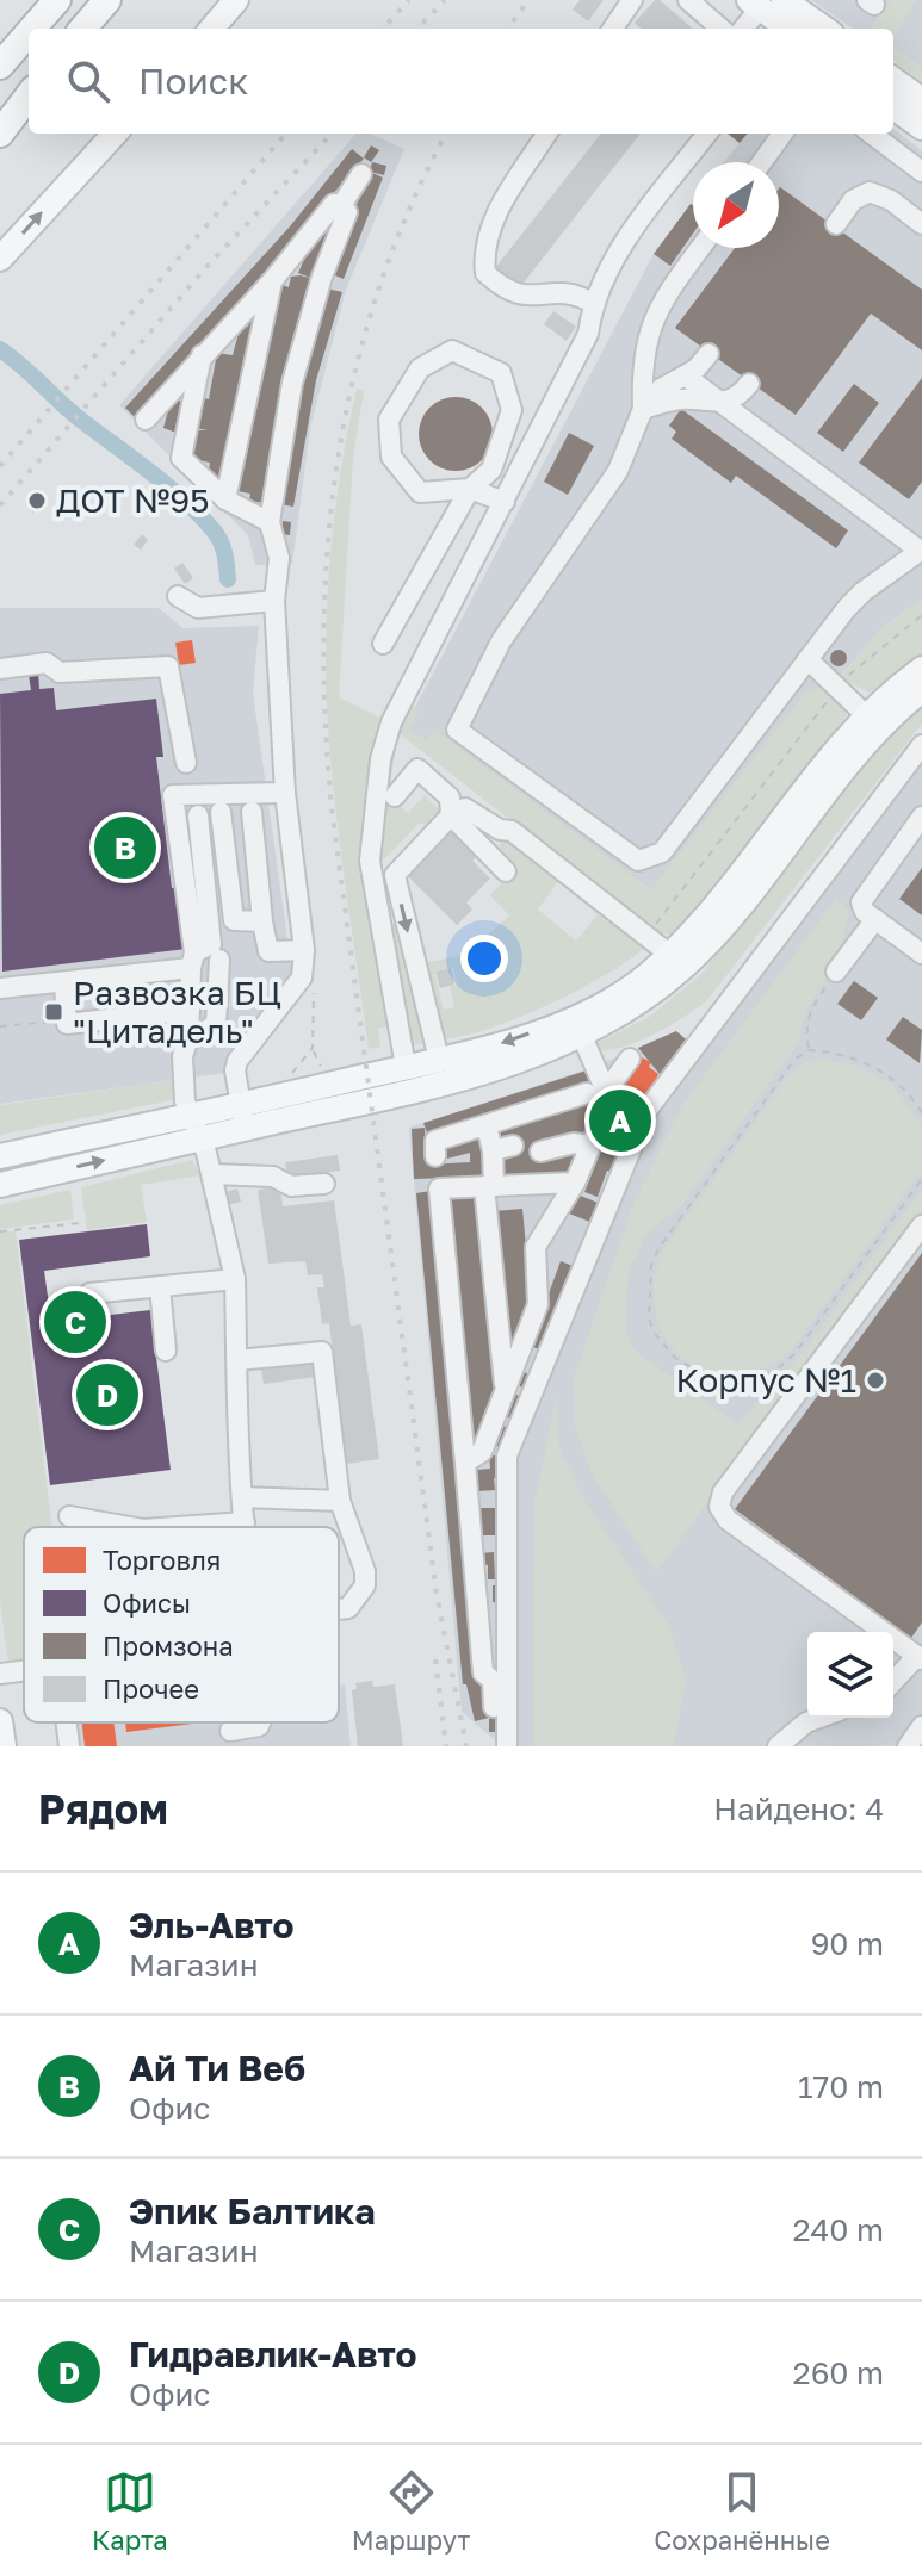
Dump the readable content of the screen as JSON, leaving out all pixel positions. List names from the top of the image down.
{
  "places": {
    "other": ["ДОТ №95", "Корпус №1"],
    "transit": ["Развозка БЦ \"Цитадель\""]
  },
  "legend": [
    "Торговля",
    "Офисы",
    "Промзона",
    "Прочее"
  ],
  "north": "bottom left",
  "page": {
    "search": "Поиск",
    "pins": [
      "B",
      "A",
      "C",
      "D"
    ],
    "heading": ["Рядом", "Найдено: 4"],
    "list": [
      {
        "mark": "A",
        "name": "Эль-Авто",
        "note": "Магазин",
        "value": "90 m"
      },
      {
        "mark": "B",
        "name": "Ай Ти Веб",
        "note": "Офис",
        "value": "170 m"
      },
      {
        "mark": "C",
        "name": "Эпик Балтика",
        "note": "Магазин",
        "value": "240 m"
      },
      {
        "mark": "D",
        "name": "Гидравлик-Авто",
        "note": "Офис",
        "value": "260 m"
      }
    ],
    "nav": ["Карта", "Маршрут", "Сохранённые"]
  }
}
